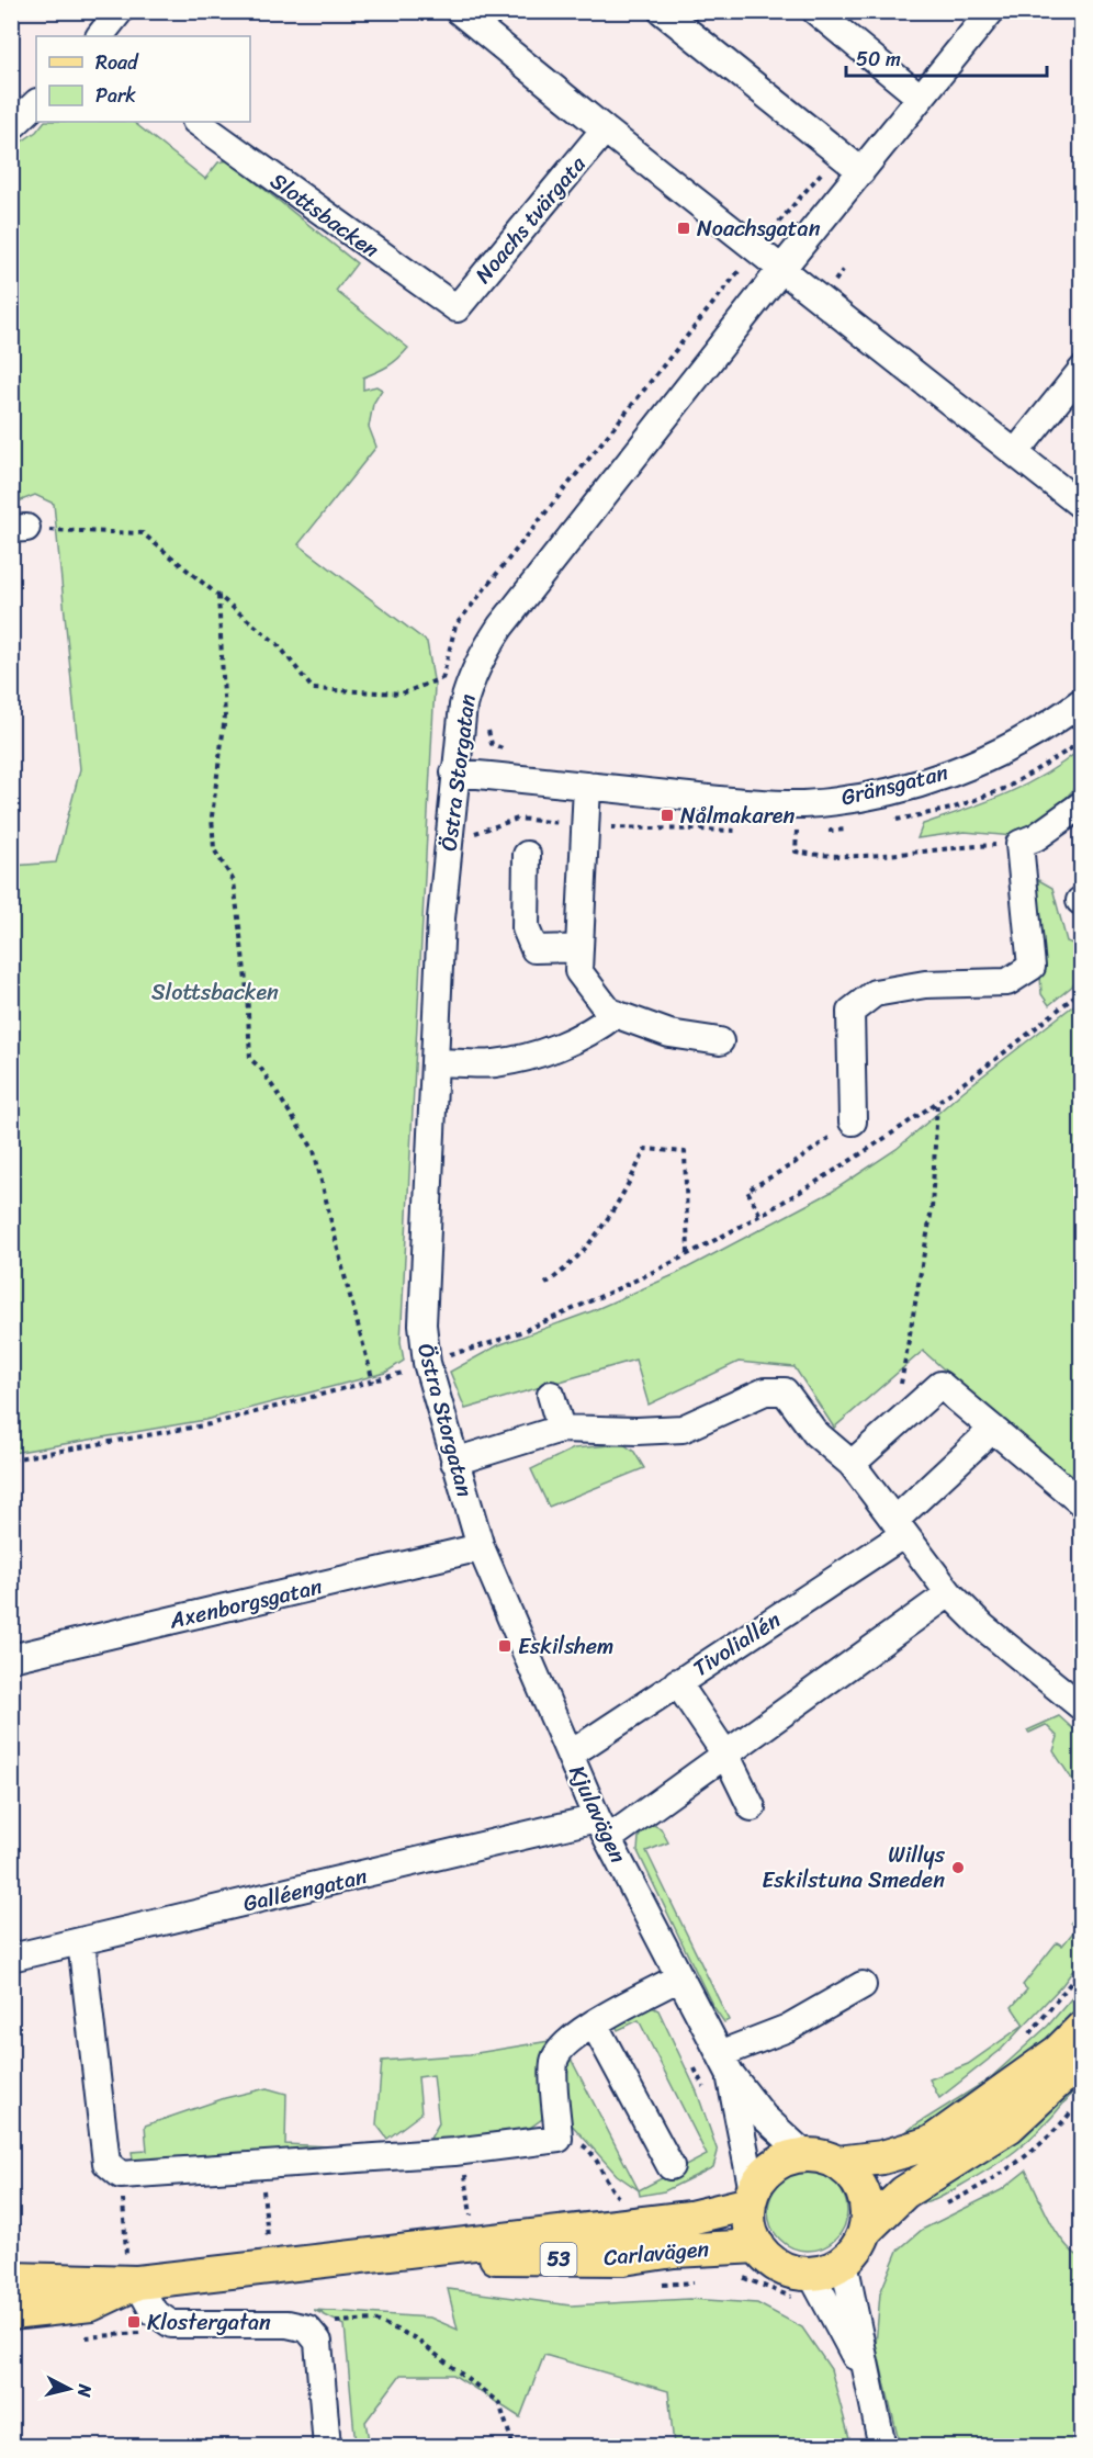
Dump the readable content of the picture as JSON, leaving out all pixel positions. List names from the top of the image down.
{
  "streets": {
    "main road": ["Carlavägen", "53"],
    "street": [
      "Slottsbacken",
      "Noachs tvärgata",
      "Östra Storgatan",
      "Gränsgatan",
      "Axenborgsgatan",
      "Tivoliallén",
      "Kjulavägen",
      "Galléengatan"
    ]
  },
  "crossings": [
    ["Slottsbacken", "Noachs tvärgata"],
    ["Östra Storgatan", "Gränsgatan"],
    ["Östra Storgatan", "Axenborgsgatan"],
    ["Östra Storgatan", "Kjulavägen"],
    ["Axenborgsgatan", "Kjulavägen"],
    ["Tivoliallén", "Kjulavägen"],
    ["Kjulavägen", "Galléengatan"],
    ["Kjulavägen", "Carlavägen"]
  ],
  "parks": ["Slottsbacken"],
  "places": {
    "transit": [
      "Noachsgatan",
      "Nålmakaren",
      "Eskilshem",
      "Klostergatan"
    ],
    "other": ["Willys Eskilstuna Smeden"]
  },
  "legend": ["Road", "Park"],
  "scale_bar": "50 m",
  "north": "right"
}
